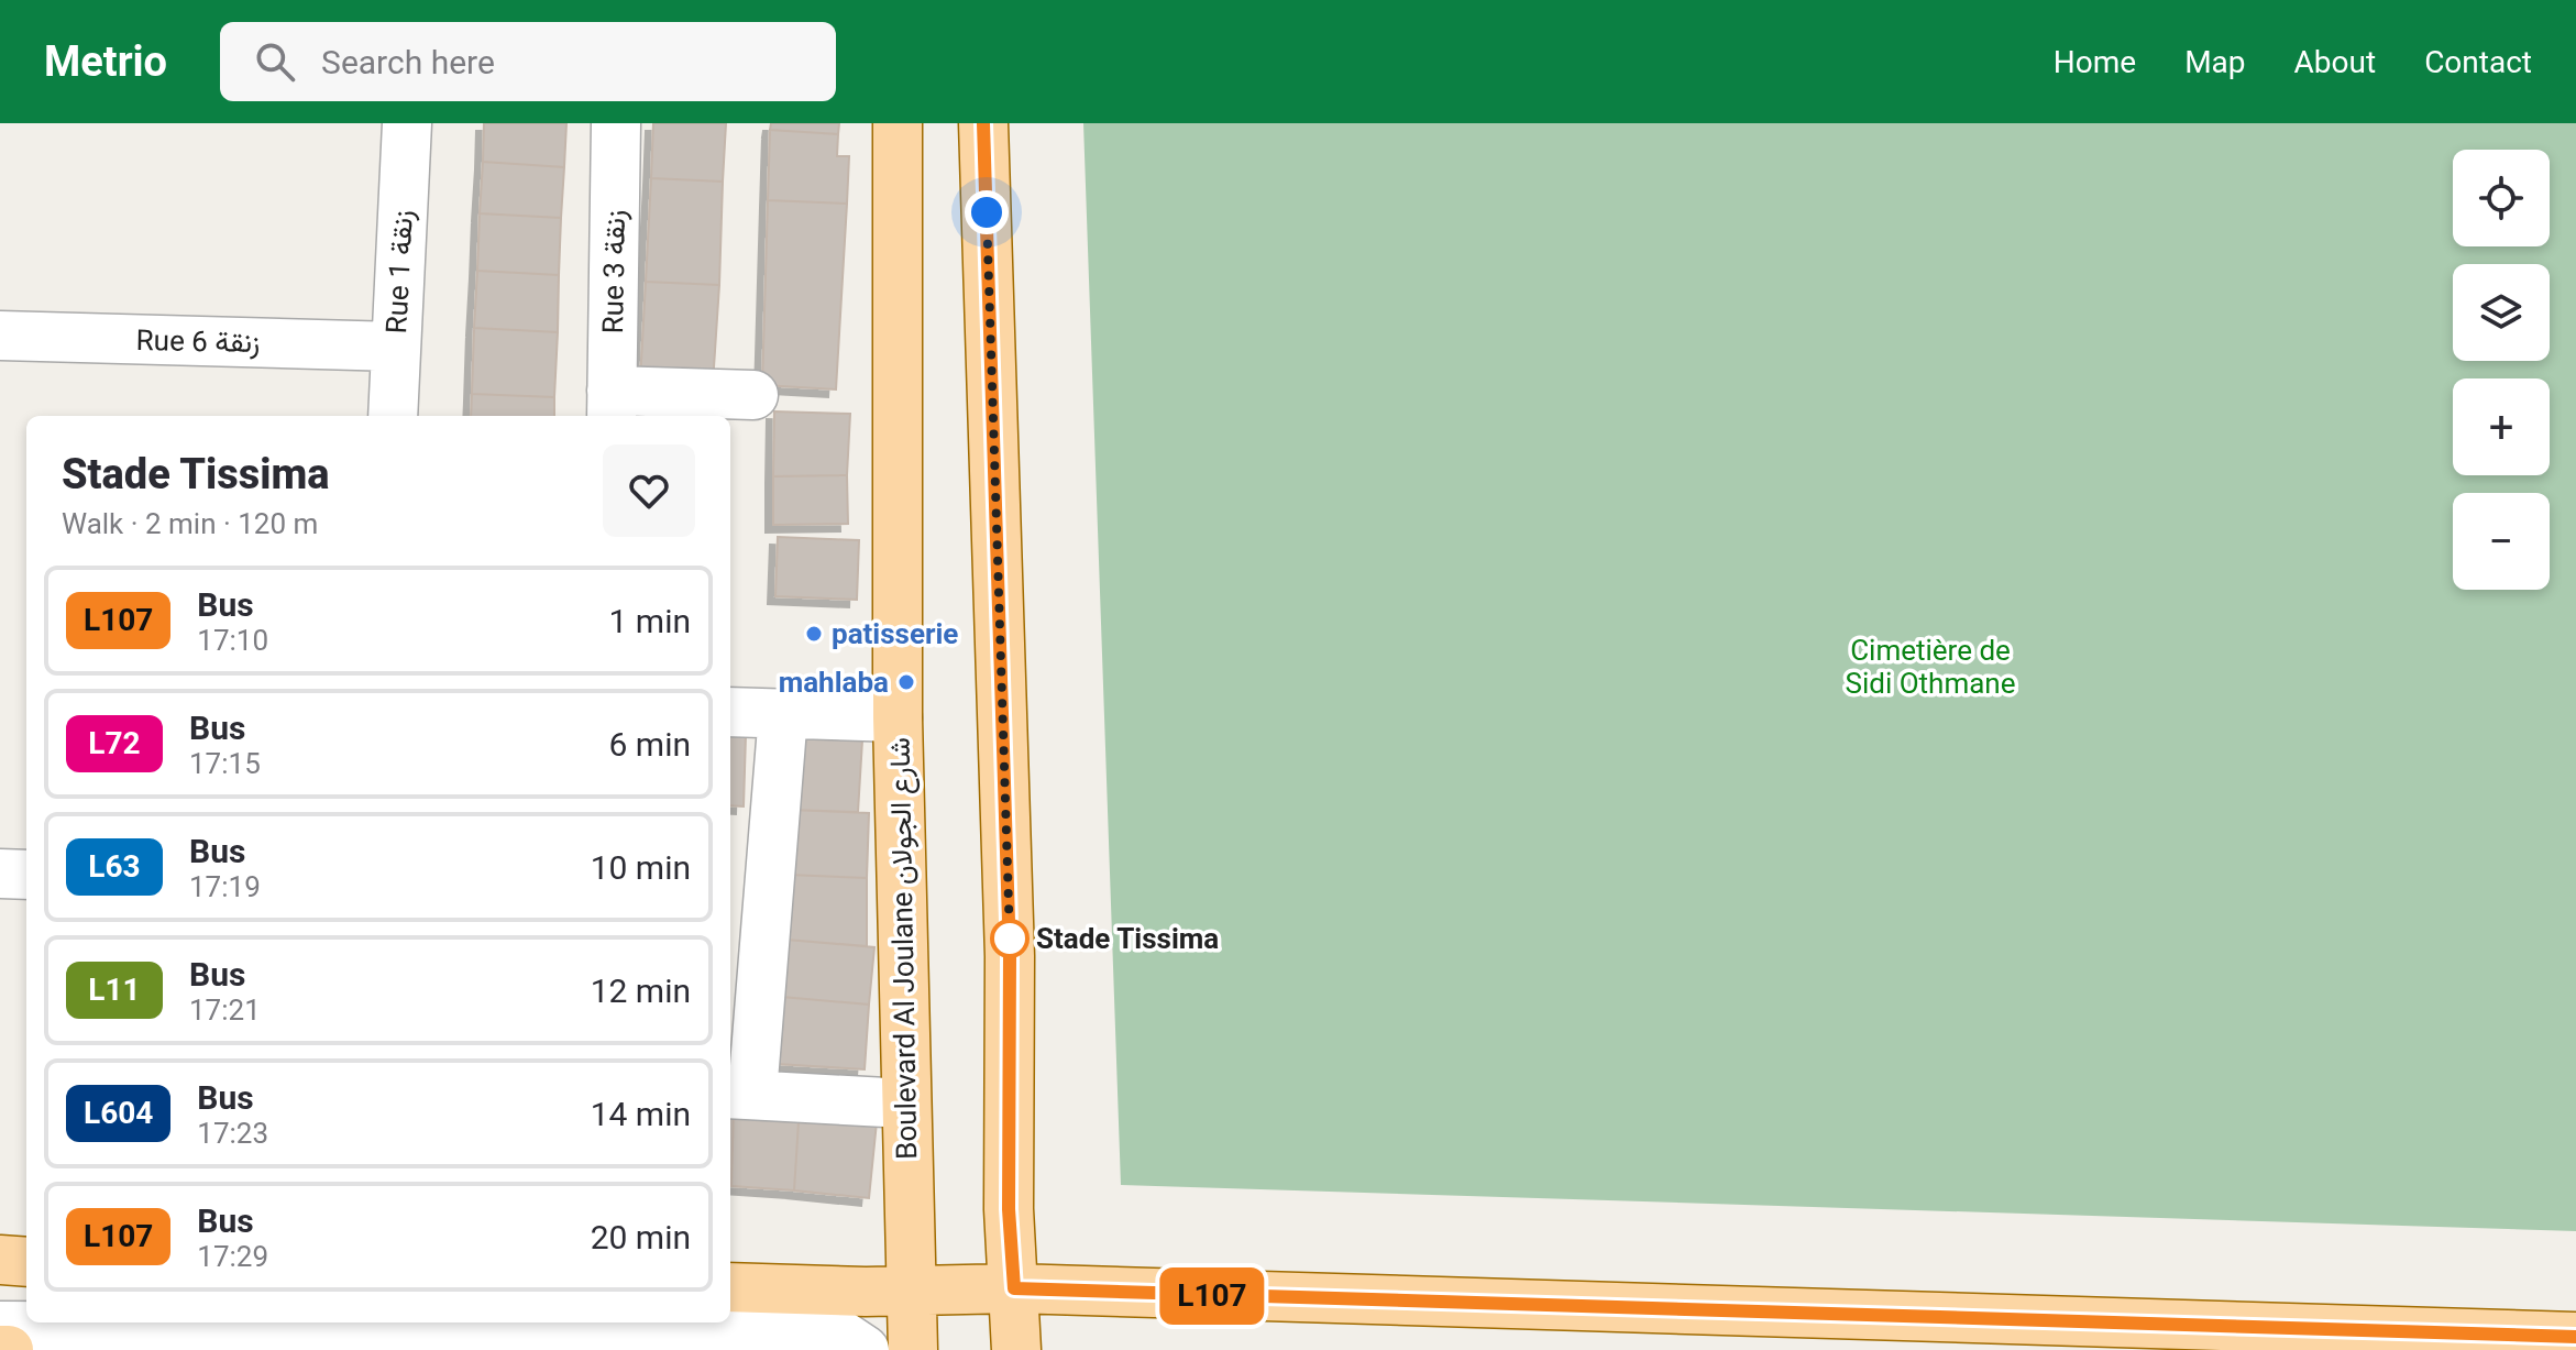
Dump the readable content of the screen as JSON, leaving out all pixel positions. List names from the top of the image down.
{
  "streets": {
    "main road": ["Boulevard Al Joulane شارع الجولان"],
    "street": ["Rue 1 زنقة", "Rue 3 زنقة", "Rue 6 زنقة"]
  },
  "crossings": [
    ["Rue 1 زنقة", "Rue 6 زنقة"]
  ],
  "parks": ["Cimetière de Sidi Othmane"],
  "places": ["patisserie", "mahlaba", "Stade Tissima"],
  "lines": ["bus line L107"],
  "page": {
    "header": "Metrio",
    "search": "Search here",
    "nav": [
      "Home",
      "Map",
      "About",
      "Contact"
    ],
    "on_map": "L107",
    "map_buttons": ["+", "−"],
    "heading": ["Stade Tissima", "Walk · 2 min · 120 m"],
    "list": [
      {
        "mark": "L107",
        "name": "Bus",
        "note": "17:10",
        "value": "1 min"
      },
      {
        "mark": "L72",
        "name": "Bus",
        "note": "17:15",
        "value": "6 min"
      },
      {
        "mark": "L63",
        "name": "Bus",
        "note": "17:19",
        "value": "10 min"
      },
      {
        "mark": "L11",
        "name": "Bus",
        "note": "17:21",
        "value": "12 min"
      },
      {
        "mark": "L604",
        "name": "Bus",
        "note": "17:23",
        "value": "14 min"
      },
      {
        "mark": "L107",
        "name": "Bus",
        "note": "17:29",
        "value": "20 min"
      }
    ]
  }
}
